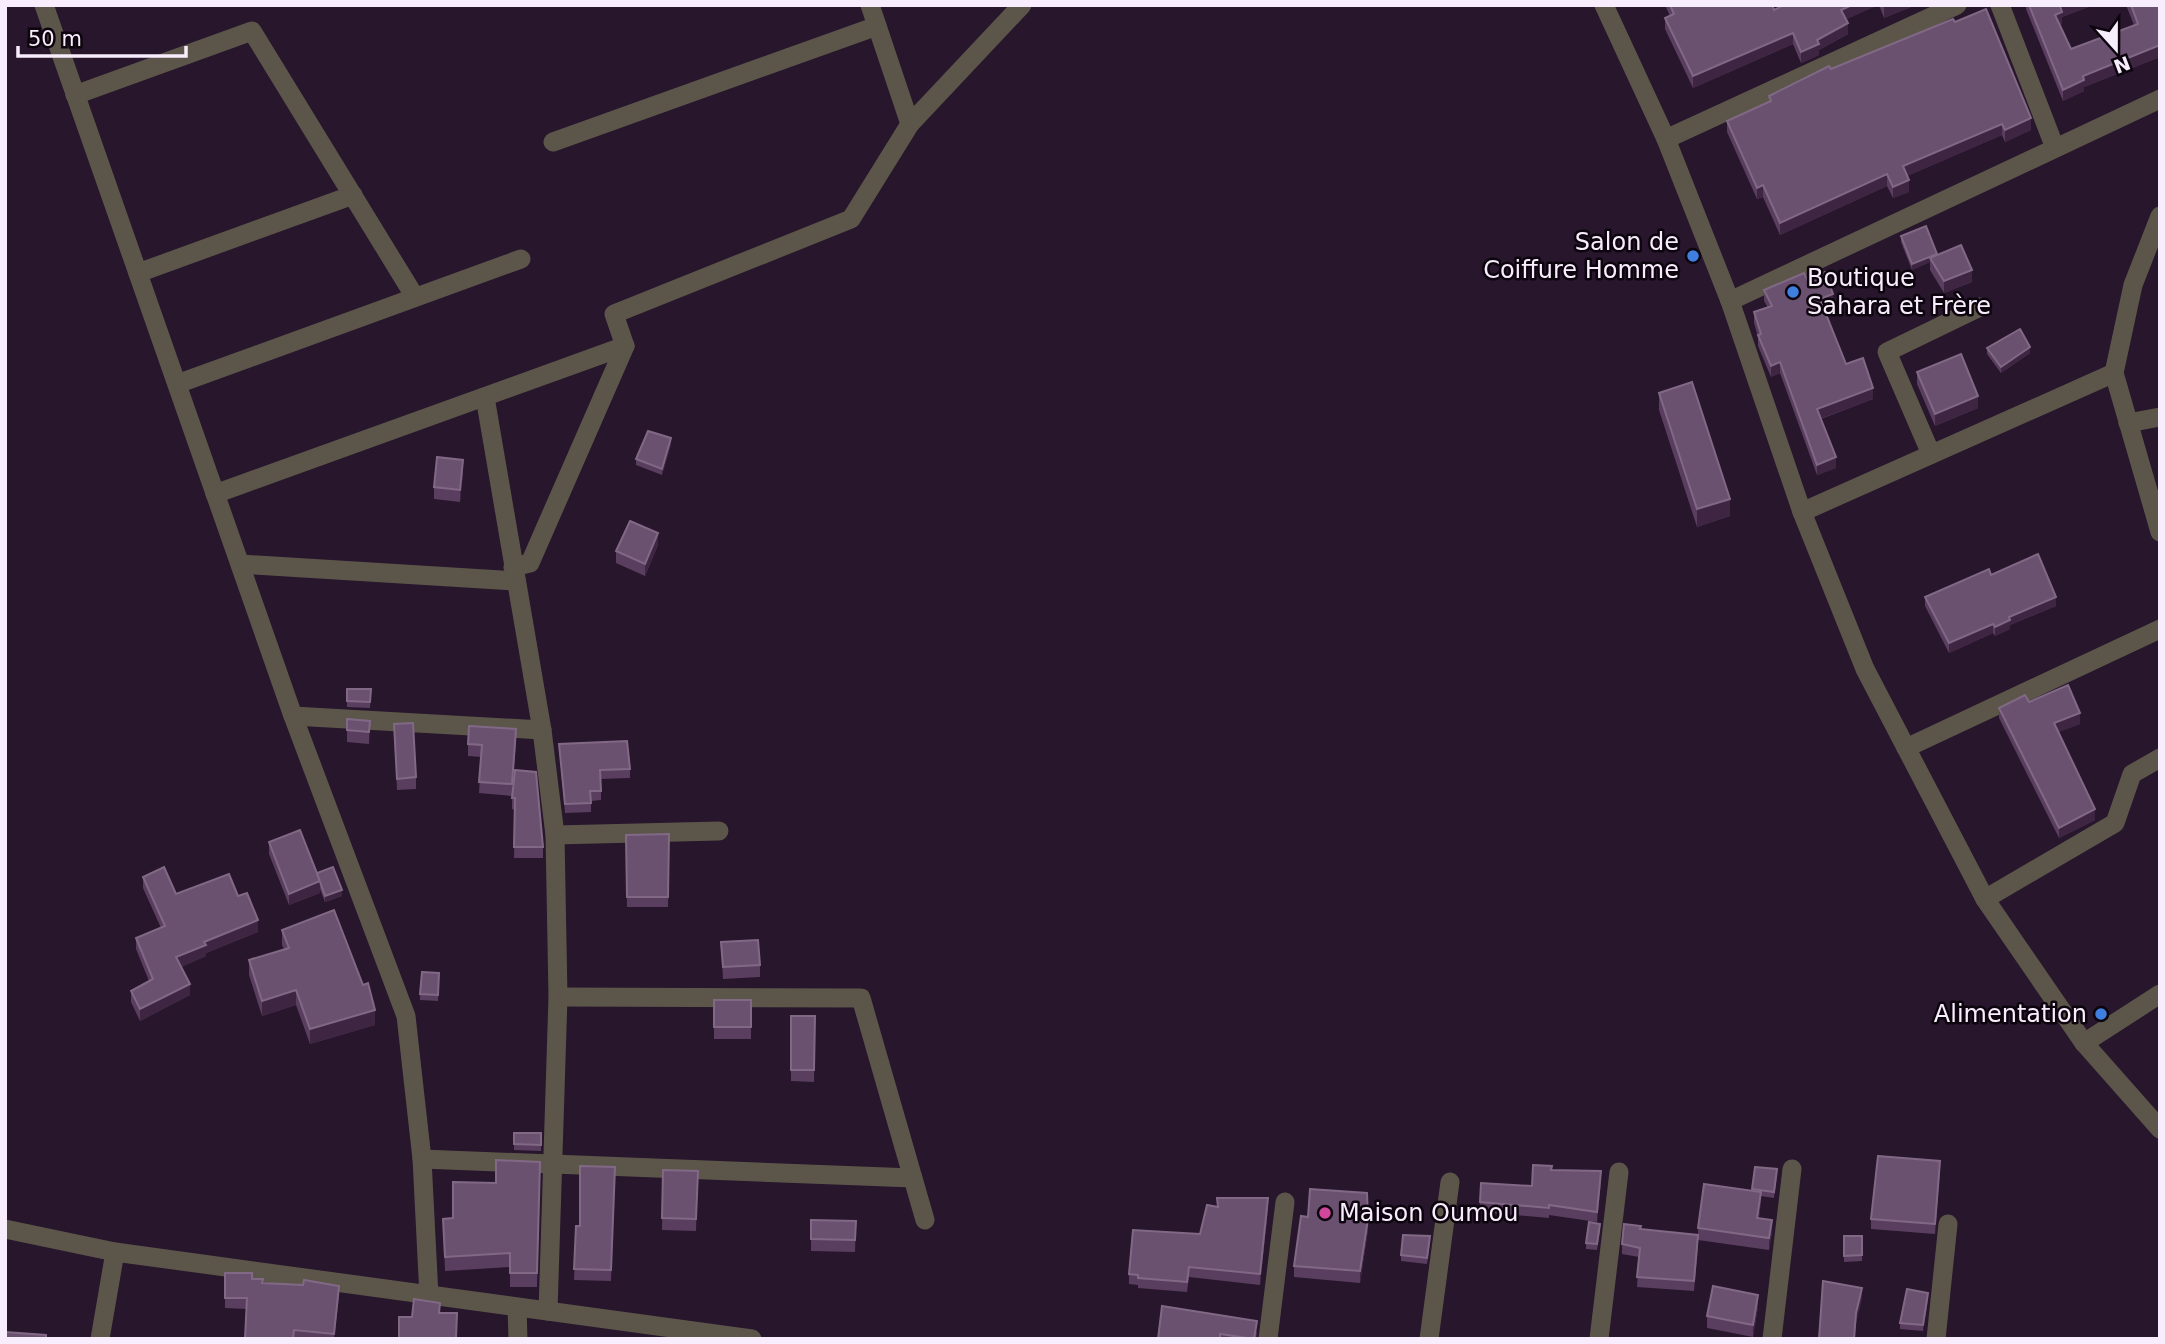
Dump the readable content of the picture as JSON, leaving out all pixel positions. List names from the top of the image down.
{
  "places": [
    "Salon de Coiffure Homme",
    "Boutique Sahara et Frère",
    "Alimentation",
    "Maison Oumou"
  ],
  "scale_bar": "50 m",
  "north": "bottom"
}
